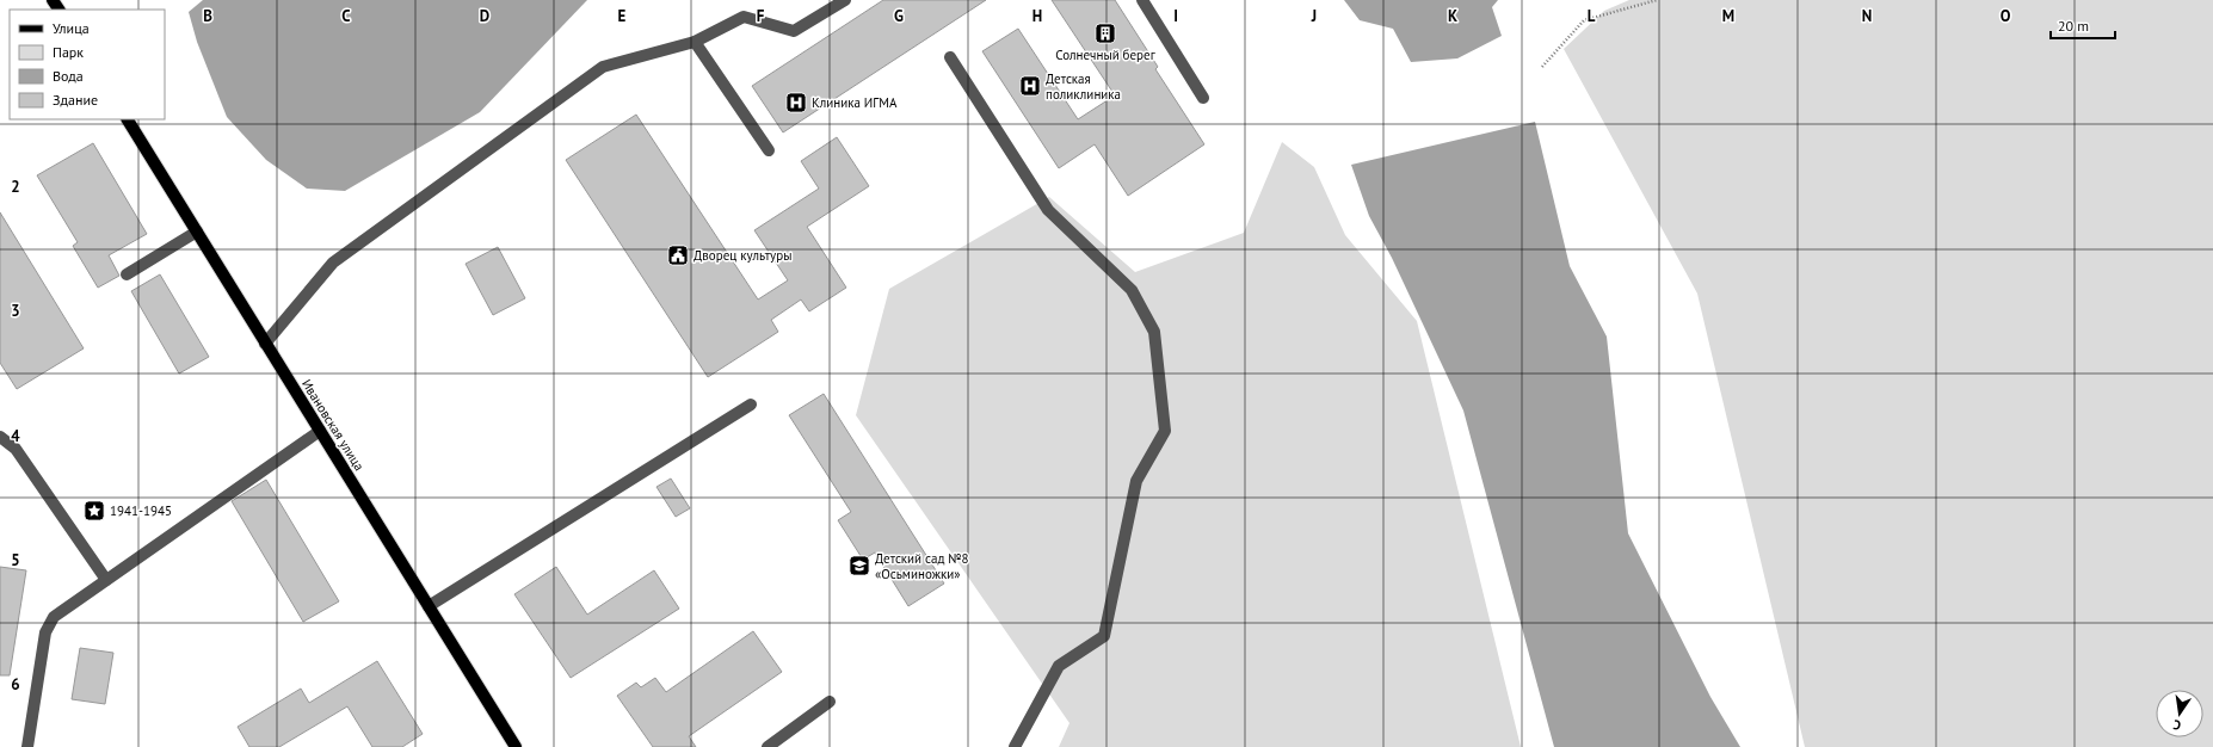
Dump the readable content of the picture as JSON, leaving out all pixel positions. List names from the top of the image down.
{
  "streets": {
    "main road": ["Ивановская улица"]
  },
  "places": {
    "building": ["Солнечный берег"],
    "hospital": ["Детская поликлиника", "Клиника ИГМА"],
    "public building": ["Дворец культуры"],
    "place": ["1941-1945"],
    "school or university": ["Детский сад №8 «Осьминожки»"]
  },
  "legend": [
    "Улица",
    "Парк",
    "Вода",
    "Здание"
  ],
  "scale_bar": "20 m",
  "north": "bottom",
  "grid": {
    "columns": [
      "B",
      "C",
      "D",
      "E",
      "F",
      "G",
      "H",
      "I",
      "J",
      "K",
      "L",
      "M",
      "N",
      "O"
    ],
    "rows": [
      "2",
      "3",
      "4",
      "5",
      "6"
    ]
  }
}
